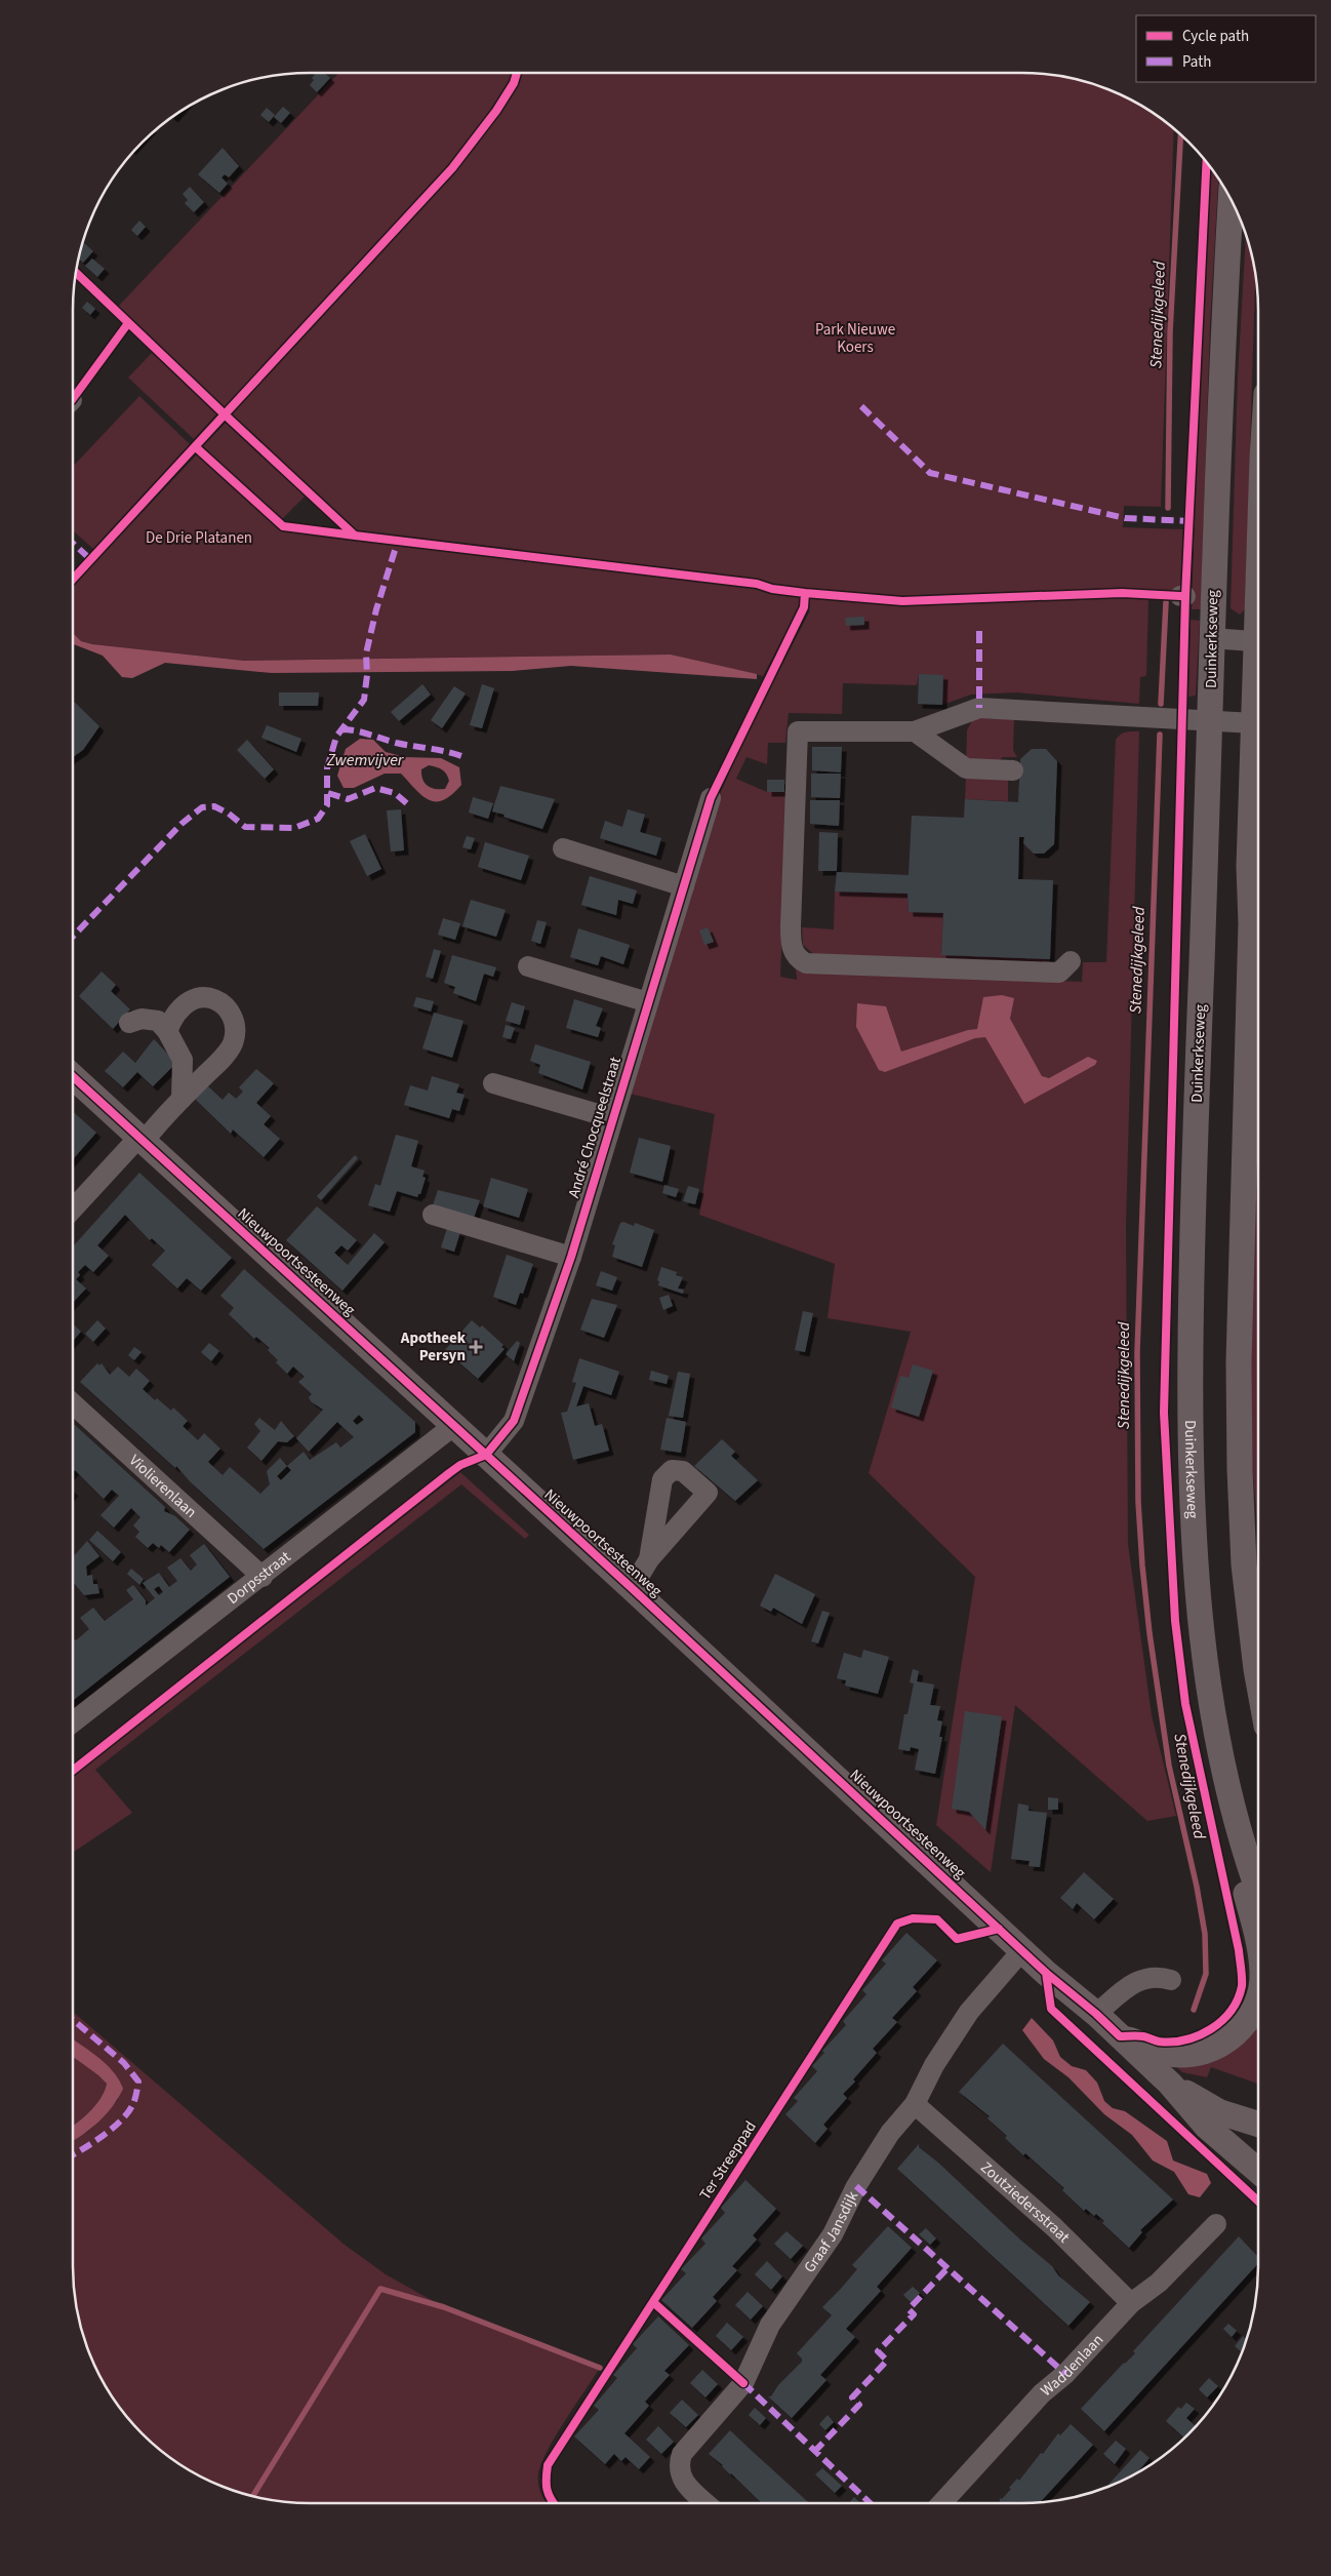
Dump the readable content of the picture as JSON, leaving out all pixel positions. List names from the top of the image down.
{
  "streets": {
    "main road": ["Duinkerkseweg", "Nieuwpoortsesteenweg"],
    "street": [
      "André Chocqueelstraat",
      "Violierenlaan",
      "Dorpsstraat",
      "Zoutziedersstraat",
      "Graaf Jansdijk",
      "Waddenlaan"
    ],
    "cycle path": ["Ter Streeppad"]
  },
  "crossings": [
    ["André Chocqueelstraat", "Nieuwpoortsesteenweg"],
    ["Nieuwpoortsesteenweg", "Dorpsstraat"],
    ["Nieuwpoortsesteenweg", "Graaf Jansdijk"],
    ["Violierenlaan", "Dorpsstraat"],
    ["Zoutziedersstraat", "Graaf Jansdijk"],
    ["Zoutziedersstraat", "Waddenlaan"]
  ],
  "water": ["Stenedijkgeleed", "Zwemvijver"],
  "parks": ["Park Nieuwe Koers", "De Drie Platanen"],
  "places": {
    "health": ["Apotheek Persyn"]
  },
  "legend": ["Cycle path", "Path"]
}
